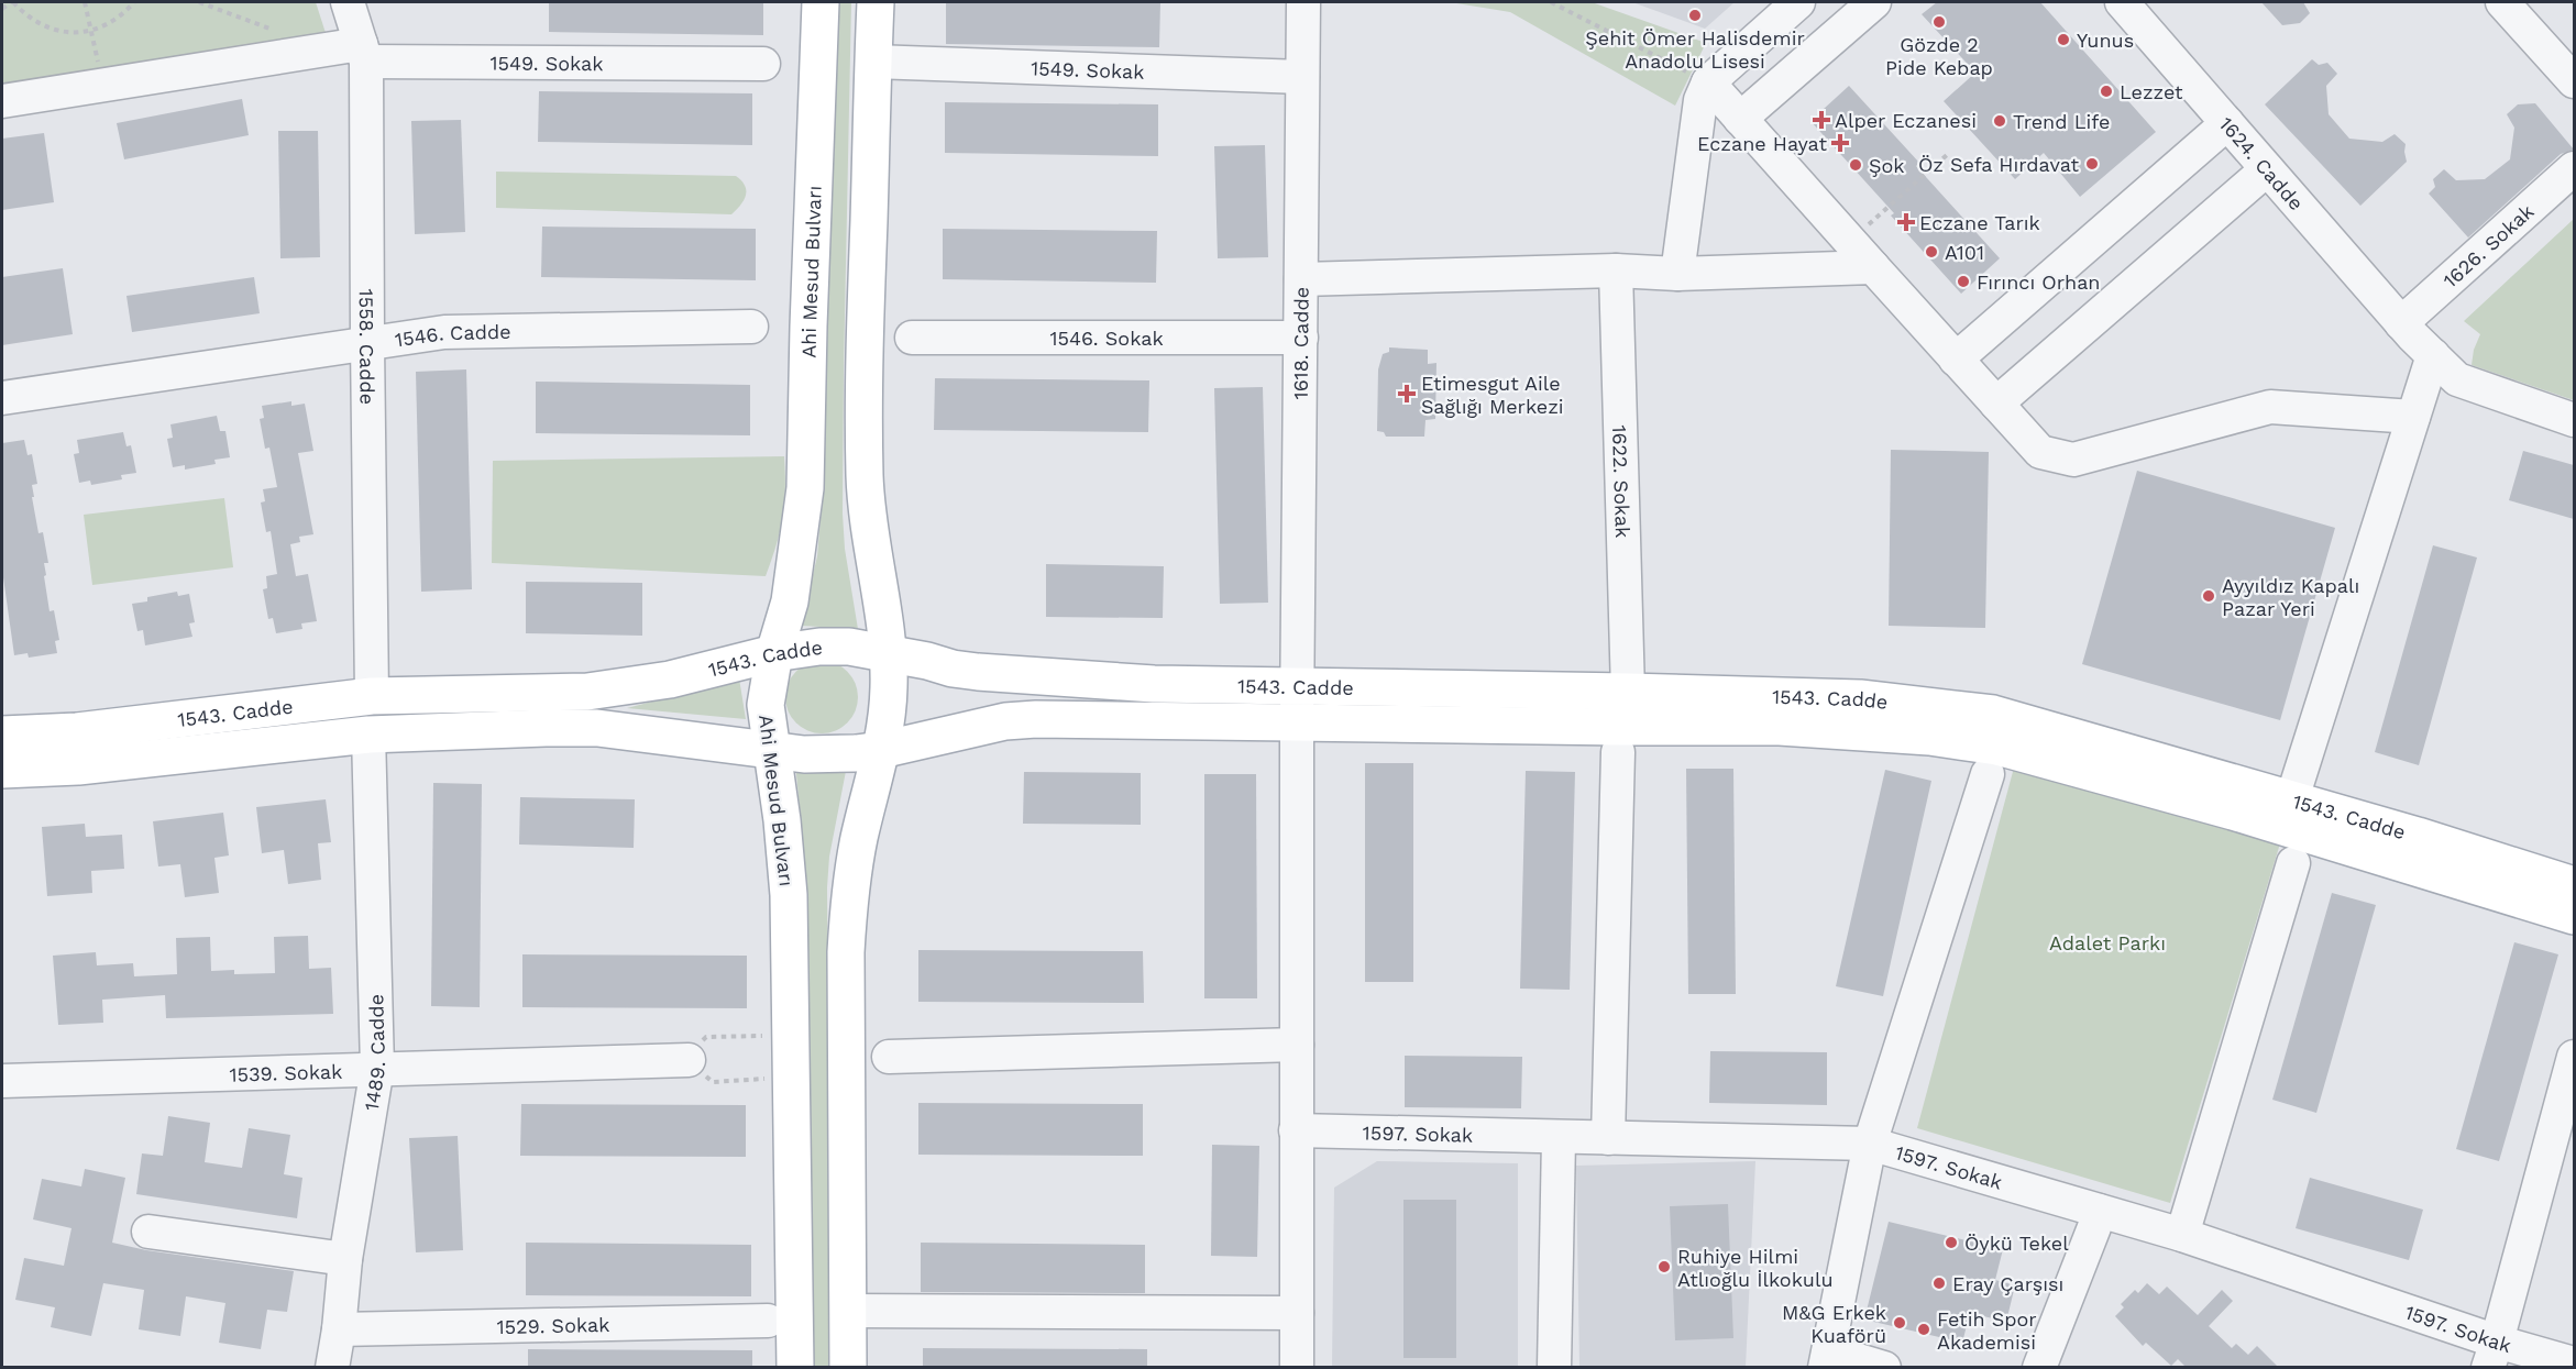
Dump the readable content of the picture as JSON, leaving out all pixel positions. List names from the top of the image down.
{
  "streets": {
    "main road": ["Ahi Mesud Bulvarı", "1543. Cadde"],
    "street": [
      "1549. Sokak",
      "1624. Cadde",
      "1626. Sokak",
      "1546. Cadde",
      "1546. Sokak",
      "1618. Cadde",
      "1558. Cadde",
      "1622. Sokak",
      "1489. Cadde",
      "1539. Sokak",
      "1597. Sokak",
      "1529. Sokak"
    ]
  },
  "crossings": [
    ["1549. Sokak", "1618. Cadde"],
    ["1549. Sokak", "1558. Cadde"],
    ["1624. Cadde", "1626. Sokak"],
    ["Ahi Mesud Bulvarı", "1543. Cadde"],
    ["1546. Cadde", "1558. Cadde"],
    ["1546. Sokak", "1618. Cadde"],
    ["1618. Cadde", "1543. Cadde"],
    ["1618. Cadde", "1597. Sokak"],
    ["1558. Cadde", "1543. Cadde"],
    ["1622. Sokak", "1543. Cadde"],
    ["1543. Cadde", "1489. Cadde"],
    ["1489. Cadde", "1539. Sokak"],
    ["1489. Cadde", "1529. Sokak"]
  ],
  "parks": ["Adalet Parkı"],
  "places": {
    "other": [
      "Şehit Ömer Halisdemir Anadolu Lisesi",
      "Gözde 2 Pide Kebap",
      "Yunus",
      "Lezzet",
      "Trend Life",
      "Öz Sefa Hırdavat",
      "Şok",
      "A101",
      "Fırıncı Orhan",
      "Ayyıldız Kapalı Pazar Yeri",
      "Öykü Tekel",
      "Ruhiye Hilmi Atlıoğlu İlkokulu",
      "Eray Çarşısı",
      "M&G Erkek Kuaförü",
      "Fetih Spor Akademisi"
    ],
    "health": [
      "Alper Eczanesi",
      "Eczane Hayat",
      "Eczane Tarık",
      "Etimesgut Aile Sağlığı Merkezi"
    ]
  }
}
